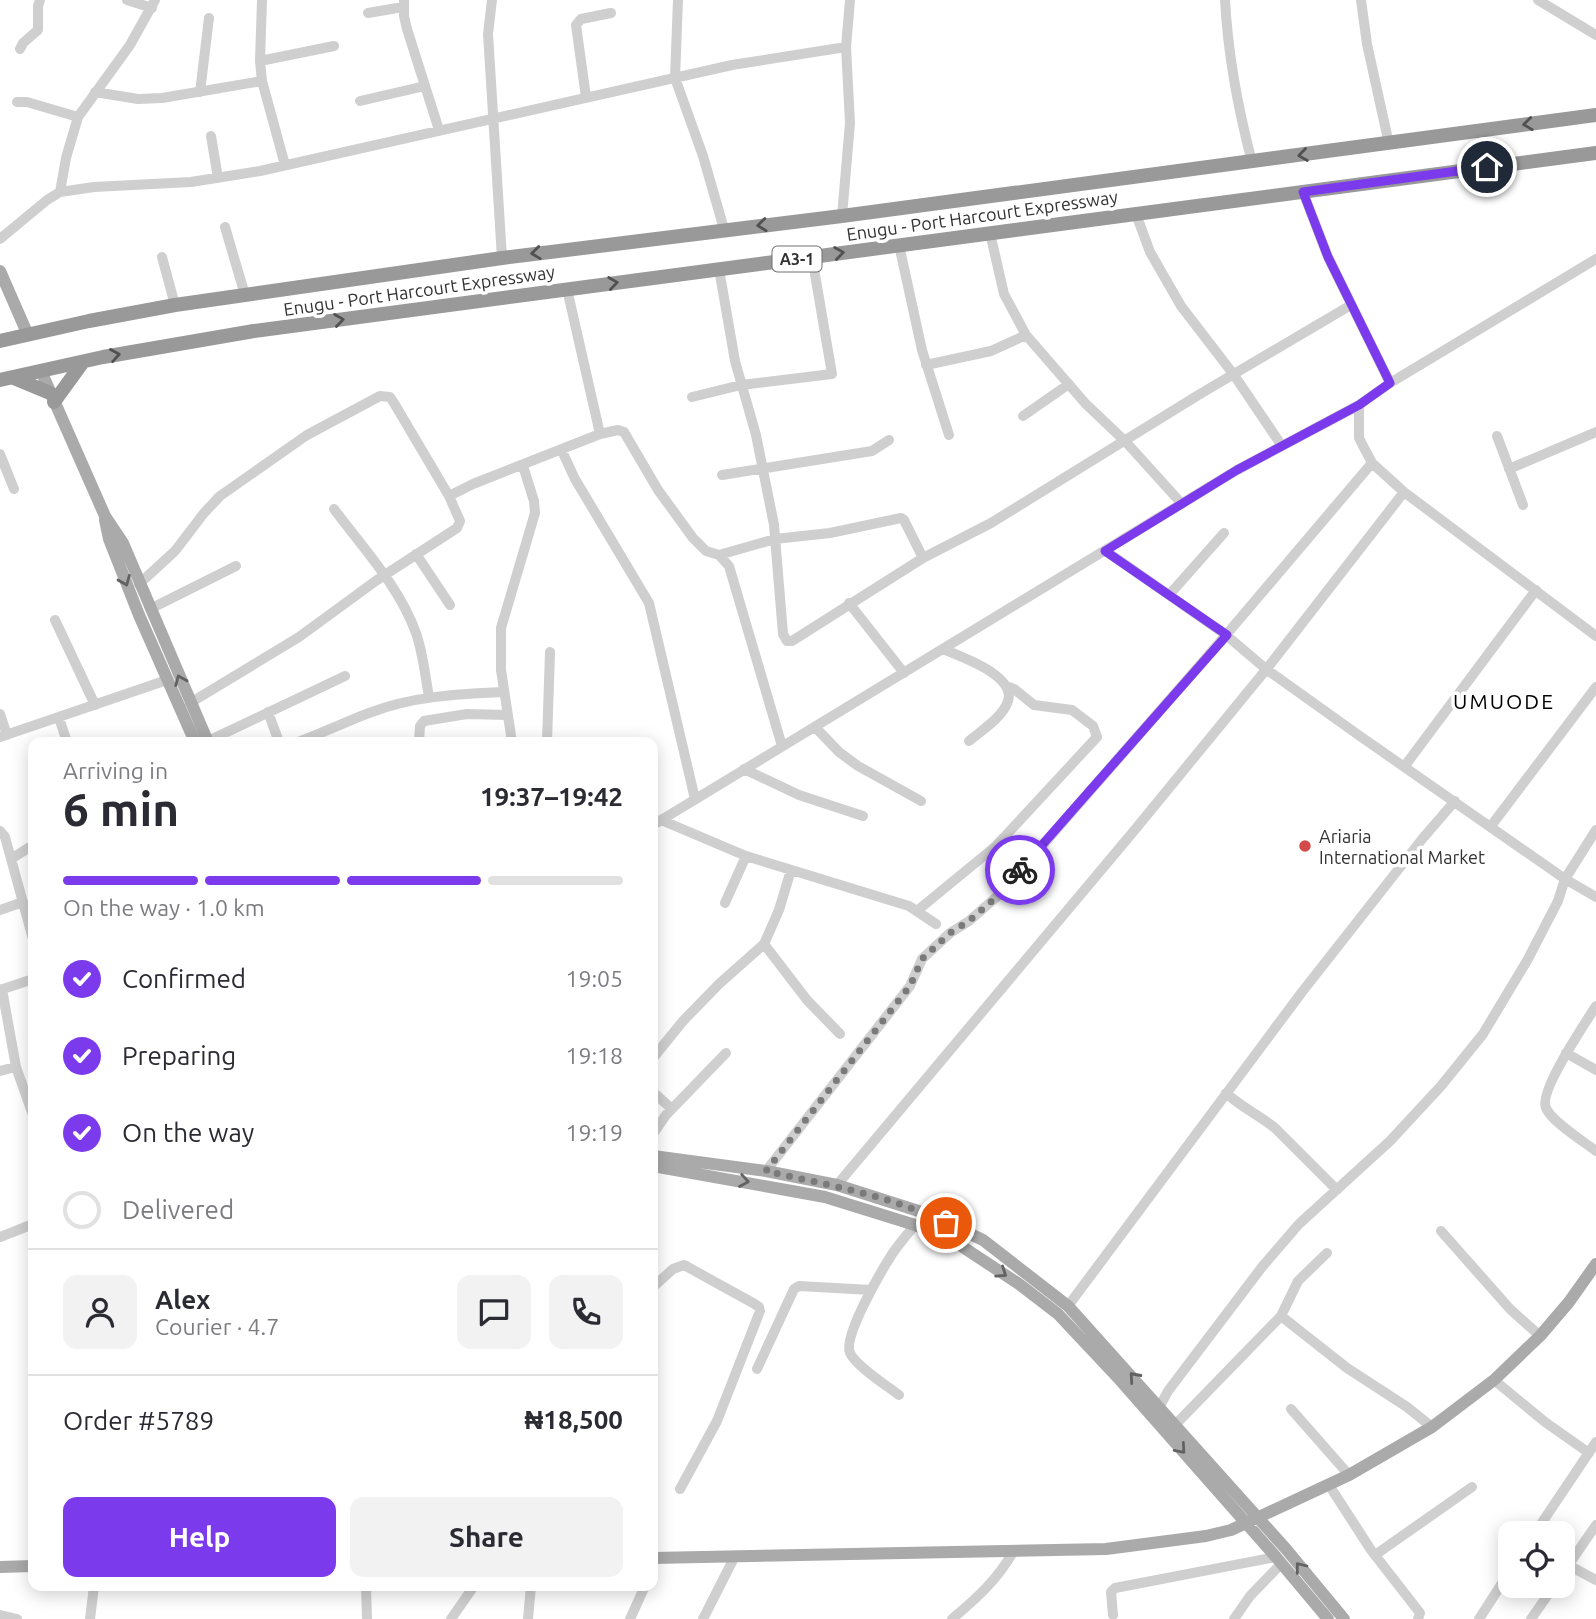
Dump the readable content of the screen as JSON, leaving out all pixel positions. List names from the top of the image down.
{
  "streets": {
    "highway": ["Enugu - Port Harcourt Expressway", "A3-1"]
  },
  "districts": ["UMUODE"],
  "places": ["Ariaria International Market"],
  "page": {
    "heading": ["6 min", "Arriving in", "19:37–19:42"],
    "panel": [
      "Alex",
      "Courier · 4.7",
      "Order #5789",
      "₦18,500"
    ],
    "bar": "On the way · 1.0 km",
    "list": [
      ["Confirmed", "19:05"],
      ["Preparing", "19:18"],
      ["On the way", "19:19"],
      "Delivered"
    ],
    "buttons": ["Help", "Share"]
  }
}
